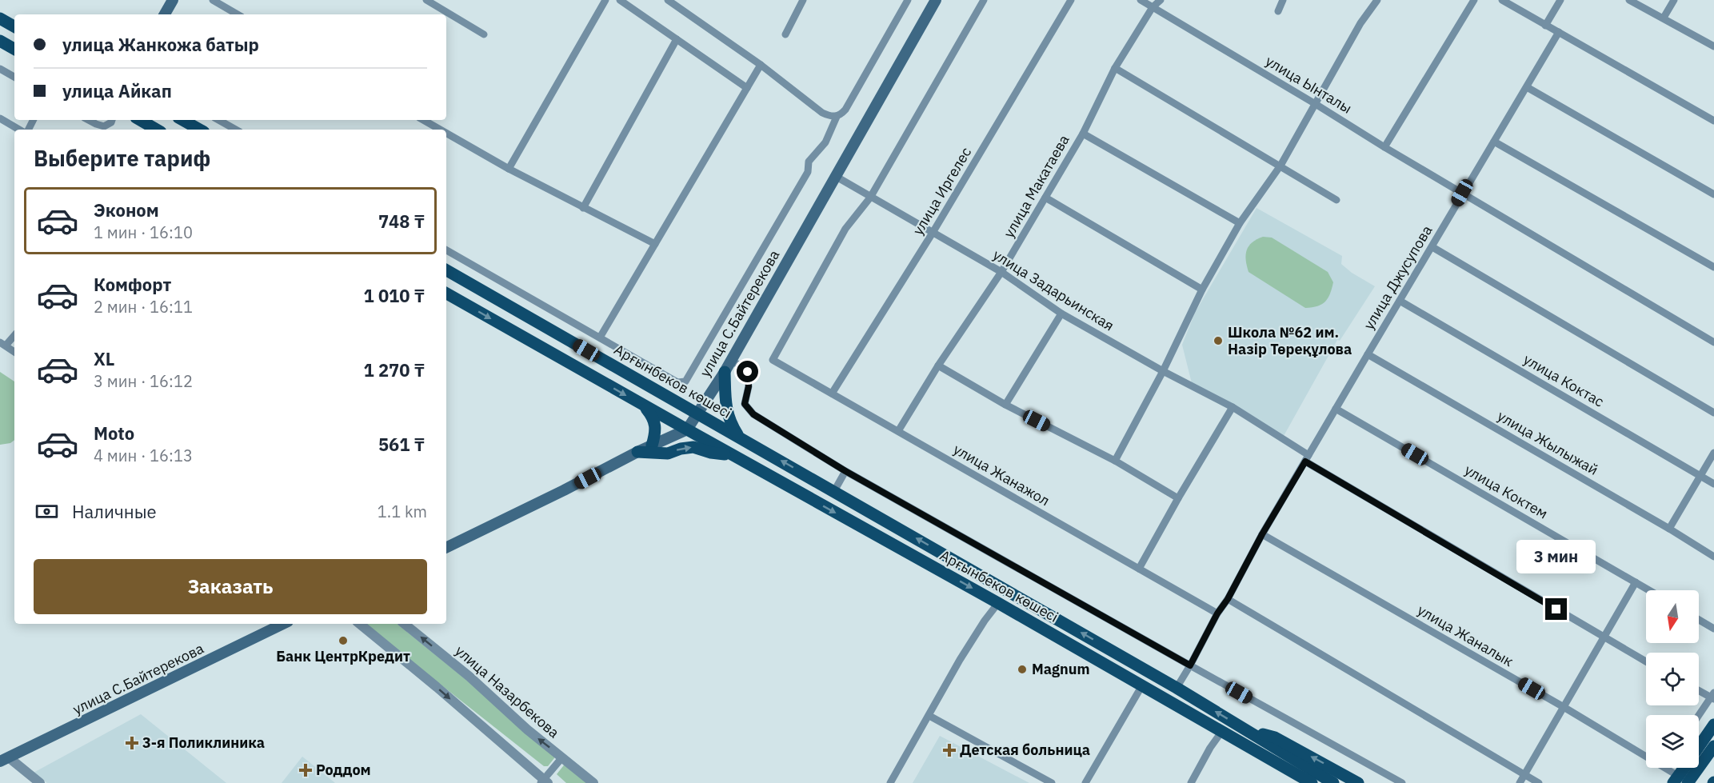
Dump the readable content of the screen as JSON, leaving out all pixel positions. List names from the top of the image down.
{
  "streets": {
    "main road": ["улица С.Байтерекова", "Арғынбеков көшесі"],
    "street": [
      "улица Ынталы",
      "улица Макатаева",
      "улица Иргелес",
      "улица Джусупова",
      "улица Задарьинская",
      "улица Коктас",
      "улица Жылыжай",
      "улица Жанажол",
      "улица Коктем",
      "улица Жаналык",
      "улица Назарбекова"
    ]
  },
  "crossings": [
    ["улица Ынталы", "улица Макатаева"],
    ["улица Ынталы", "улица Джусупова"],
    ["улица Макатаева", "улица Задарьинская"],
    ["улица Макатаева", "улица Жанажол"],
    ["улица Иргелес", "улица Задарьинская"],
    ["улица Иргелес", "улица Жанажол"],
    ["улица Джусупова", "улица Задарьинская"],
    ["улица Джусупова", "улица Коктас"],
    ["улица Джусупова", "Арғынбеков көшесі"],
    ["улица Джусупова", "улица Жылыжай"],
    ["улица Джусупова", "улица Жанажол"],
    ["улица Джусупова", "улица Коктем"],
    ["улица Джусупова", "улица Жаналык"],
    ["улица Задарьинская", "улица С.Байтерекова"],
    ["улица Задарьинская", "улица Жанажол"],
    ["улица С.Байтерекова", "Арғынбеков көшесі"]
  ],
  "places": {
    "other": ["Школа №62 им. Назір Төреқұлова", "Банк ЦентрКредит", "Magnum"],
    "health": ["3-я Поликлиника", "Детская больница", "Роддом"]
  },
  "north": "bottom",
  "page": {
    "banner": ["улица Жанкожа батыр", "улица Айкап"],
    "heading": "Выберите тариф",
    "list": [
      {
        "name": "Эконом",
        "note": "1 мин · 16:10",
        "value": "748 ₸"
      },
      {
        "name": "Комфорт",
        "note": "2 мин · 16:11",
        "value": "1 010 ₸"
      },
      {
        "name": "XL",
        "note": "3 мин · 16:12",
        "value": "1 270 ₸"
      },
      {
        "name": "Moto",
        "note": "4 мин · 16:13",
        "value": "561 ₸"
      }
    ],
    "pay": ["Наличные", "1.1 km"],
    "bubble": "3 мин",
    "buttons": "Заказать"
  }
}
